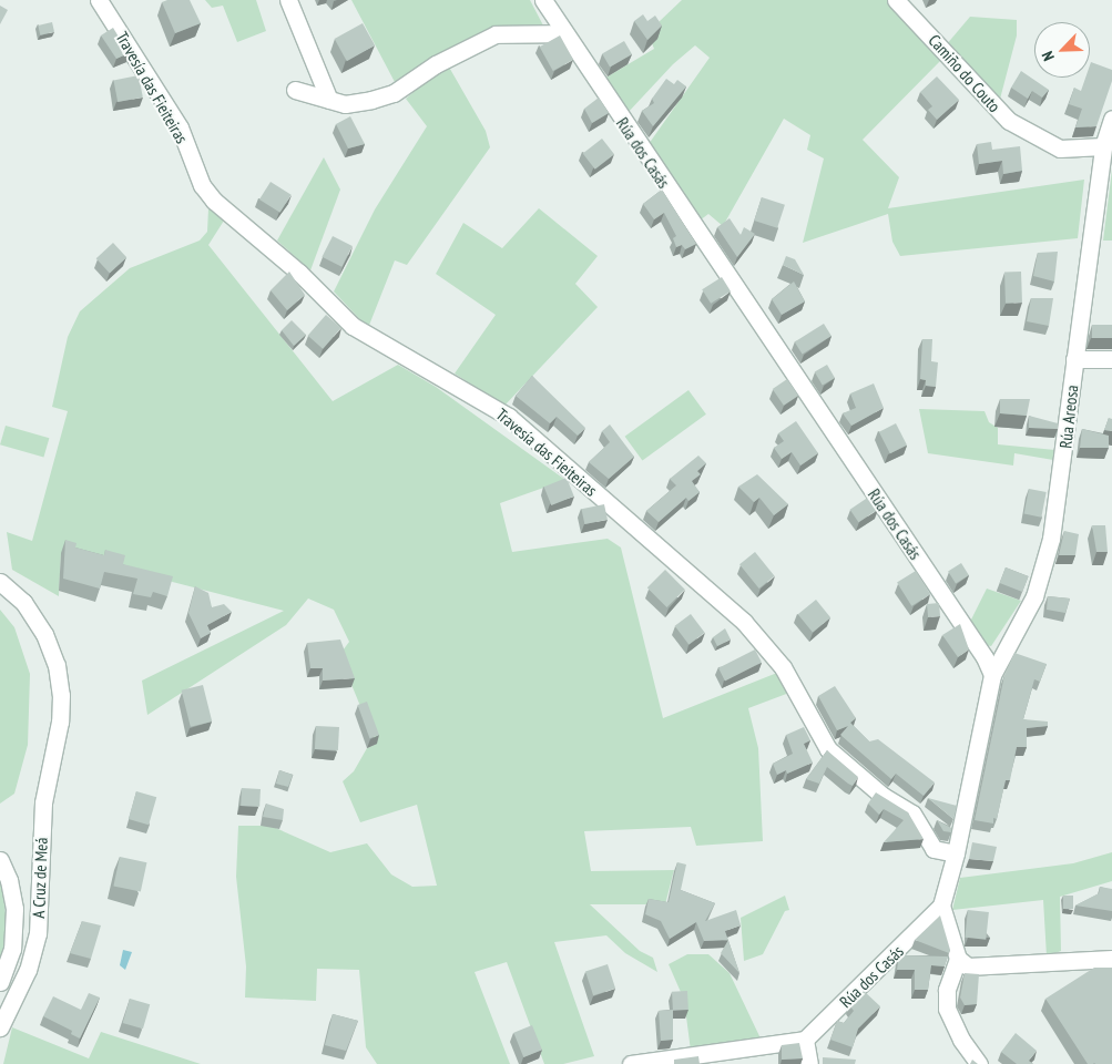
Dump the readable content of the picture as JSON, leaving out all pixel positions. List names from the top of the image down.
{
  "streets": {
    "street": [
      "Camiño do Couto",
      "Travesía das Fieiteiras",
      "Rúa dos Casás",
      "Rúa Areosa",
      "A Cruz de Meá"
    ]
  },
  "crossings": [
    ["Camiño do Couto", "Rúa Areosa"],
    ["Rúa dos Casás", "Rúa Areosa"]
  ],
  "north": "bottom left"
}
